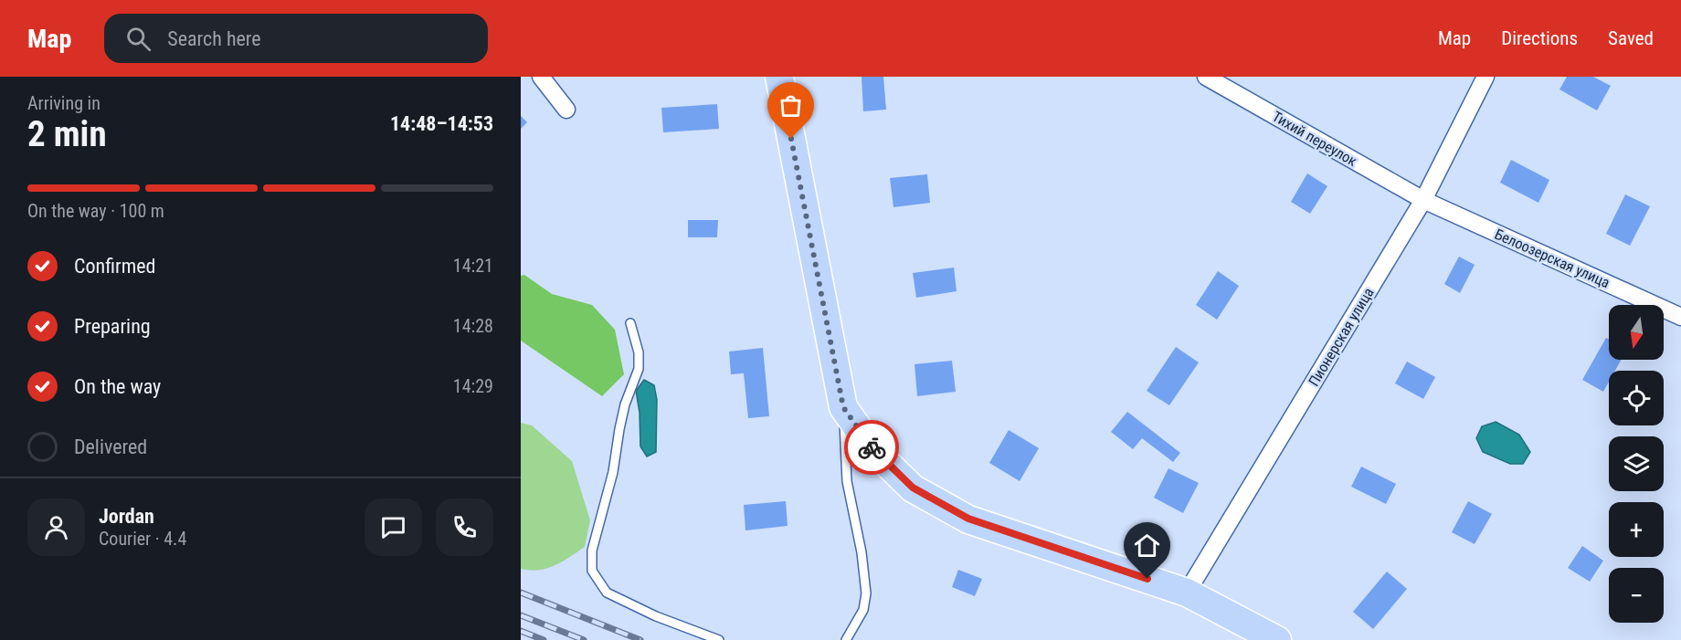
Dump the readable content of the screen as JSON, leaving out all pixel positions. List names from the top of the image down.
{
  "streets": {
    "street": ["Тихий переулок", "Белоозерская улица", "Пионерская улица"]
  },
  "crossings": [
    ["Тихий переулок", "Белоозерская улица"],
    ["Тихий переулок", "Пионерская улица"],
    ["Белоозерская улица", "Пионерская улица"]
  ],
  "north": "bottom",
  "page": {
    "header": "Map",
    "search": "Search here",
    "nav": ["Map", "Directions", "Saved"],
    "heading": ["2 min", "Arriving in", "14:48–14:53"],
    "panel": ["Jordan", "Courier · 4.4"],
    "bar": "On the way · 100 m",
    "list": [
      ["Confirmed", "14:21"],
      ["Preparing", "14:28"],
      ["On the way", "14:29"],
      "Delivered"
    ],
    "map_buttons": ["+", "−"]
  }
}
